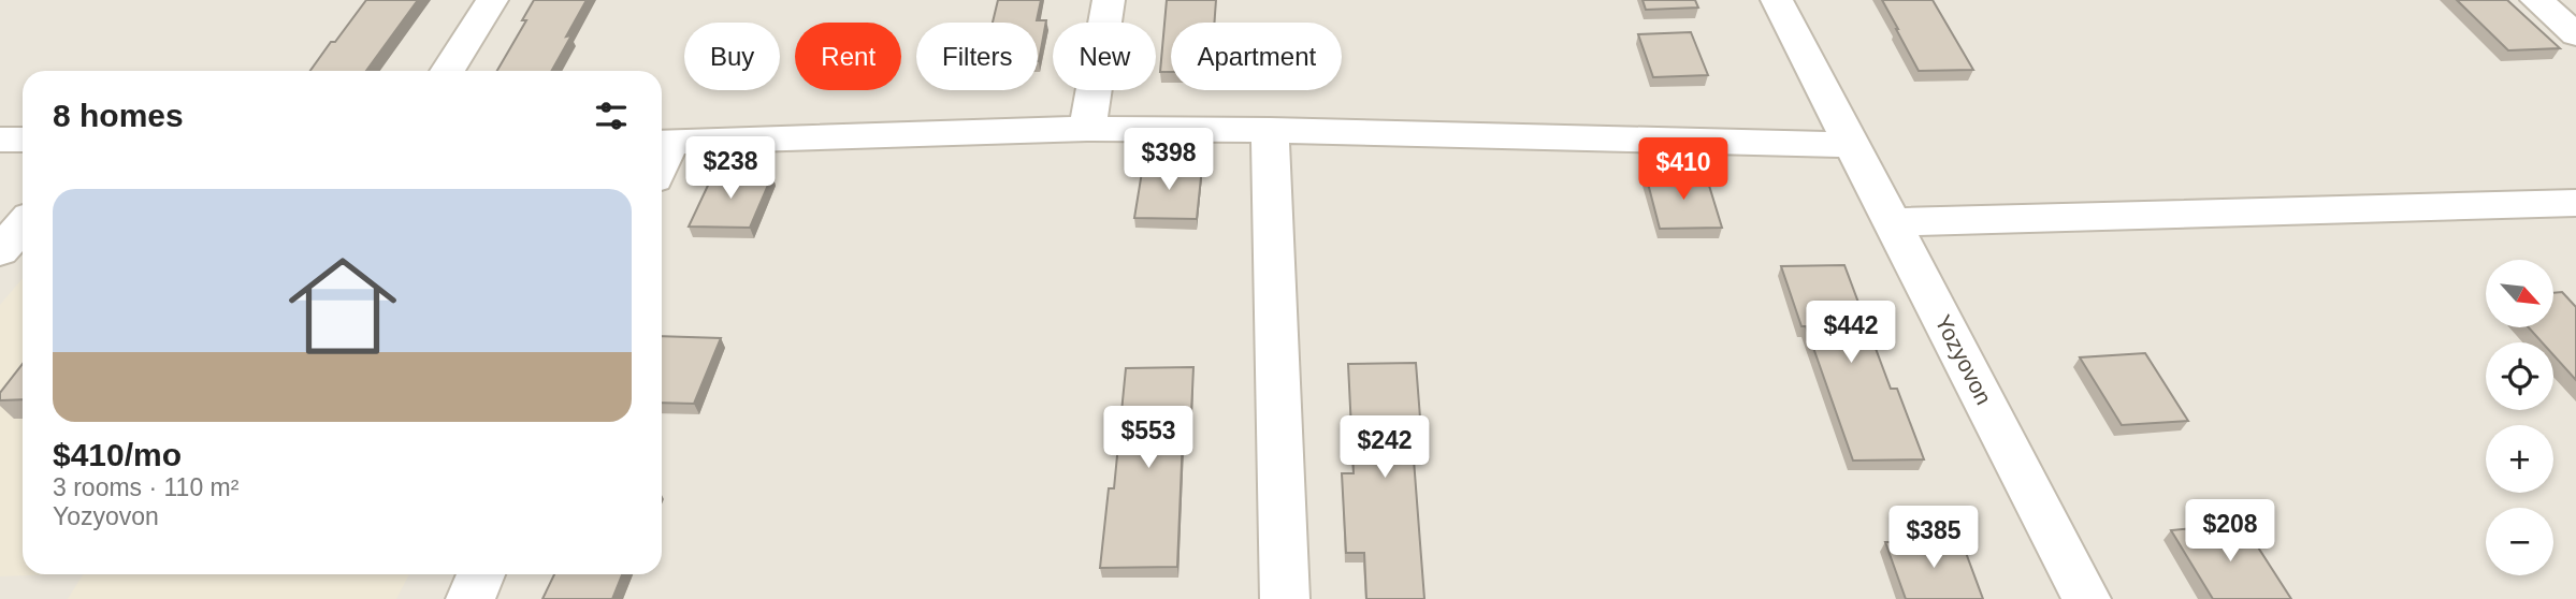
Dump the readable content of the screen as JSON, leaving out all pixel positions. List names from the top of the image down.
{
  "streets": {
    "street": ["Yozyovon"]
  },
  "north": "bottom right",
  "page": {
    "chip": [
      "Buy",
      "Rent",
      "Filters",
      "New",
      "Apartment"
    ],
    "heading": "8 homes",
    "price": [
      "$398",
      "$238",
      "$410",
      "$442",
      "$553",
      "$242",
      "$208",
      "$385"
    ],
    "list": [
      {
        "name": "$410/mo",
        "note": "3 rooms · 110 m² · Yozyovon"
      }
    ],
    "map_buttons": ["+", "−"]
  }
}
